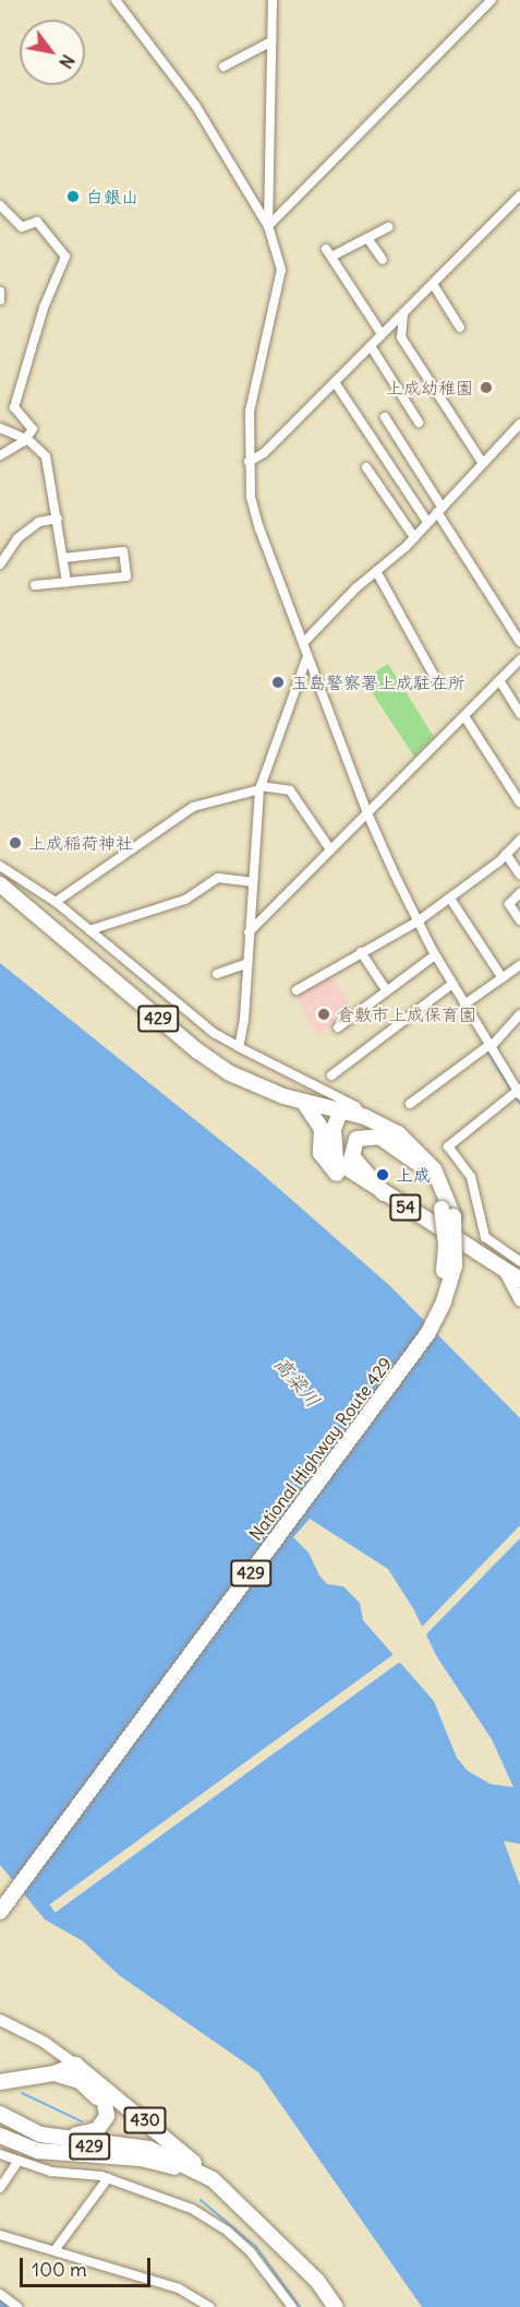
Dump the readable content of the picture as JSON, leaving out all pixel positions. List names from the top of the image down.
{
  "streets": {
    "main road": [
      "429",
      "54",
      "National Highway Route 429",
      "430"
    ]
  },
  "crossings": [
    ["429", "430"],
    ["54", "National Highway Route 429"]
  ],
  "water": ["高梁川"],
  "places": [
    "白銀山",
    "上成幼稚園",
    "玉島警察署上成駐在所",
    "上成稲荷神社",
    "倉敷市上成保育園",
    "上成"
  ],
  "scale_bar": "100 m",
  "north": "bottom right"
}
